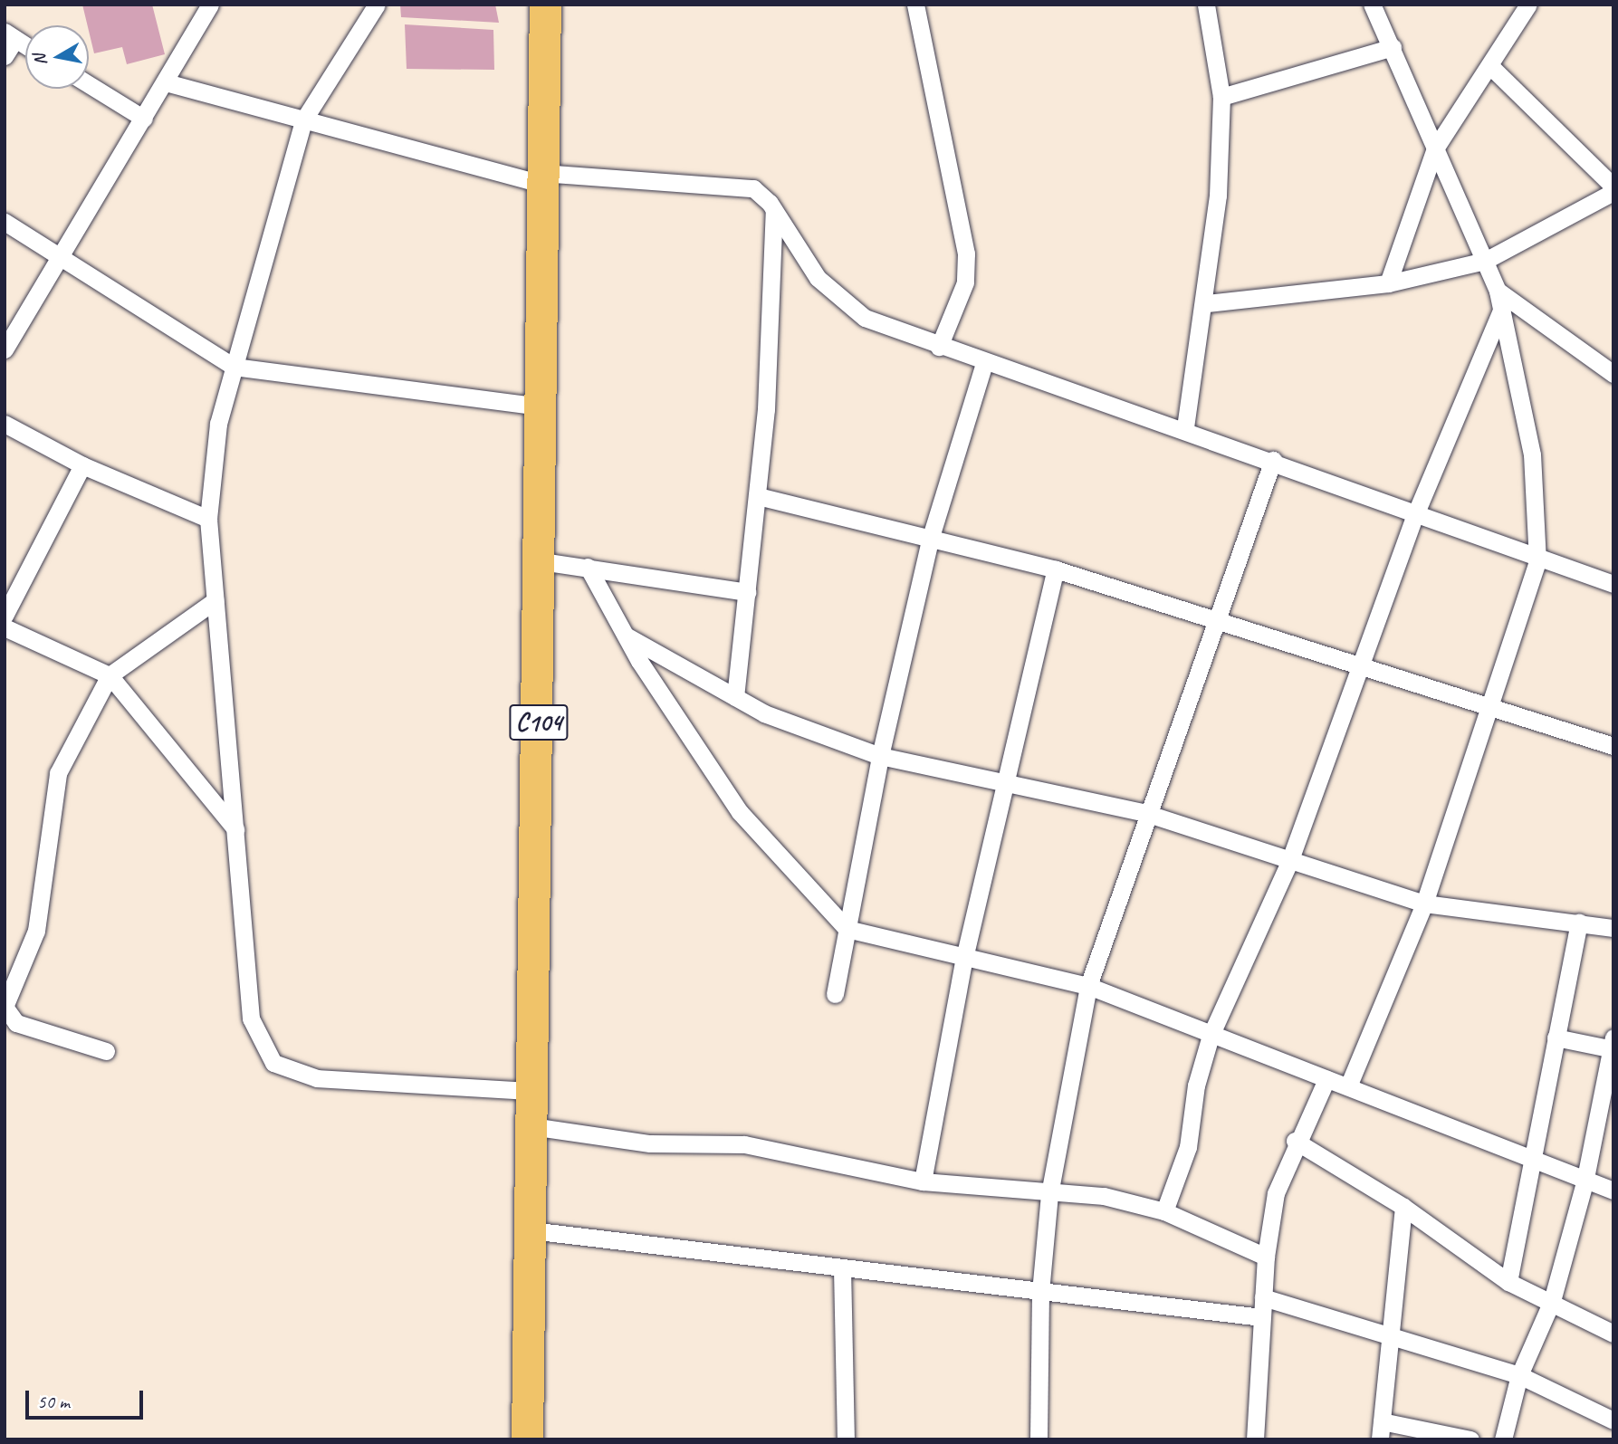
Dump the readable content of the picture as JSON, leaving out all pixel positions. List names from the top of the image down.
{
  "streets": {
    "highway": ["C104"]
  },
  "scale_bar": "50 m",
  "north": "left"
}
